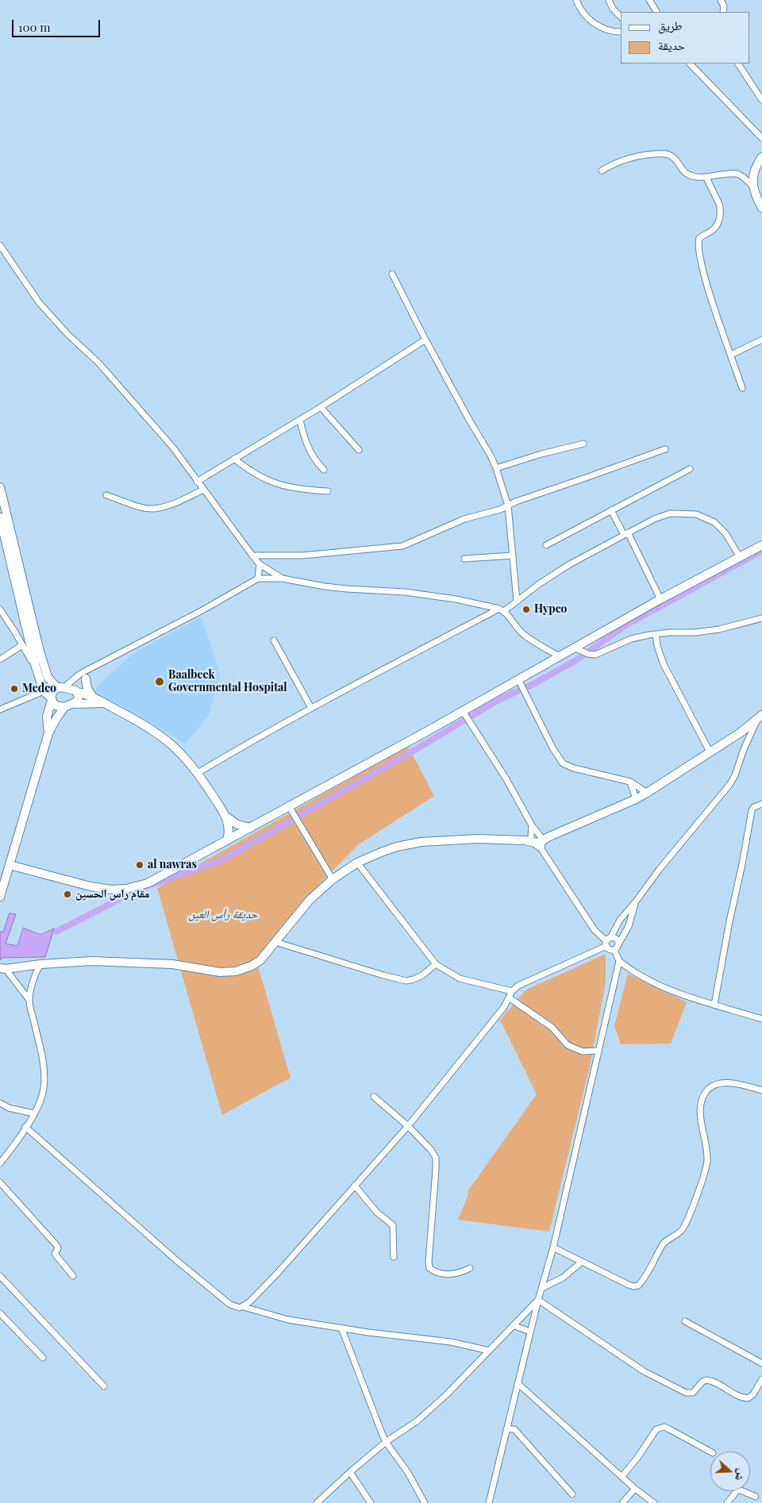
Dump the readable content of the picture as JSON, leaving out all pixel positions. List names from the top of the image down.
{
  "parks": ["حديقة رأس العين"],
  "places": [
    "Hypco",
    "Baalbeck Governmental Hospital",
    "Medco",
    "al nawras",
    "مقام راس الحسين"
  ],
  "legend": ["طريق", "حديقة"],
  "scale_bar": "100 m",
  "north": "right"
}
